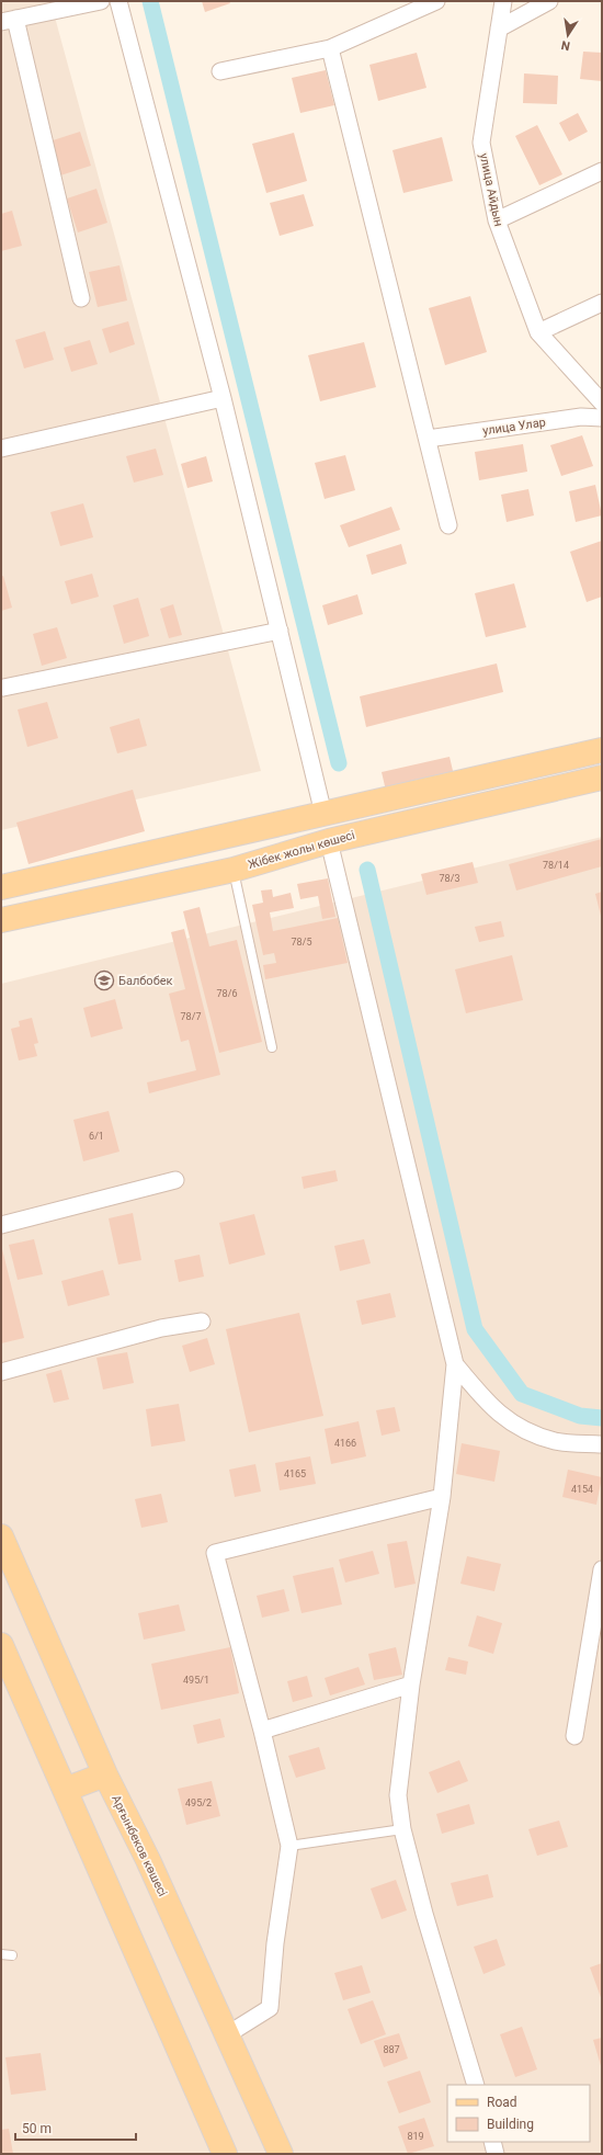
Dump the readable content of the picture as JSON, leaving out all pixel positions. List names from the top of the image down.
{
  "streets": {
    "main road": ["Жібек жолы көшесі", "Арғынбеков көшесі"],
    "street": ["улица Айдын", "улица Улар"]
  },
  "places": {
    "school or university": ["Балбобек"]
  },
  "house_numbers": [
    "78/14",
    "78/3",
    "78/5",
    "78/6",
    "78/7",
    "6/1",
    "4166",
    "4165",
    "4154",
    "495/1",
    "495/2",
    "887",
    "819"
  ],
  "legend": ["Road", "Building"],
  "scale_bar": "50 m",
  "north": "bottom"
}
